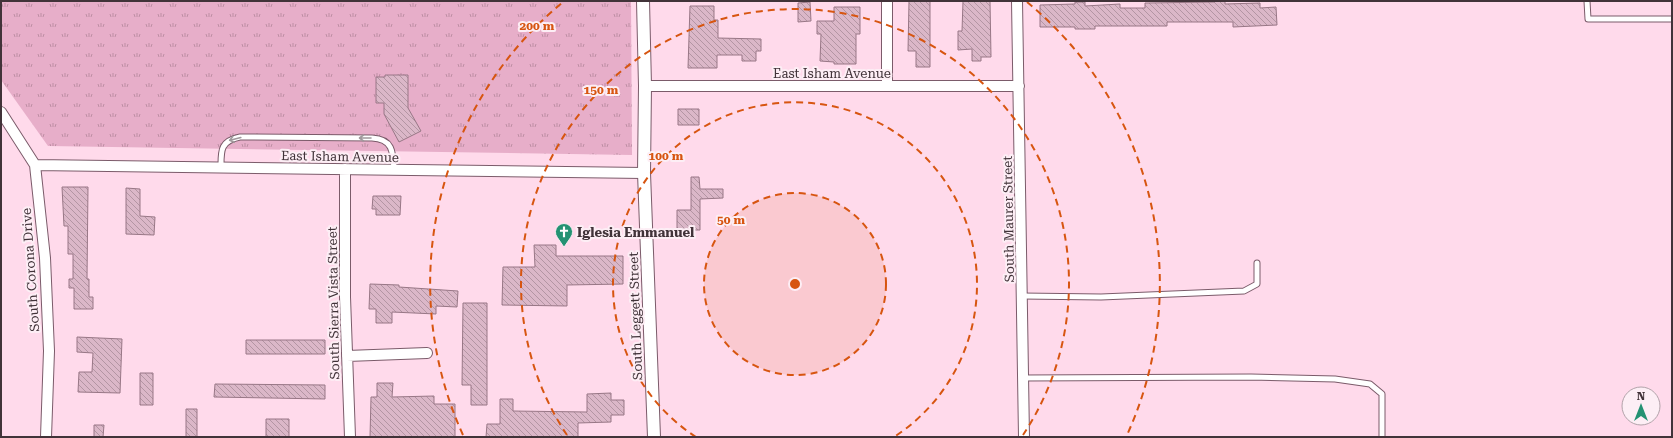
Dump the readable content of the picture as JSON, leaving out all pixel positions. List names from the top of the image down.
{
  "streets": {
    "street": [
      "East Isham Avenue",
      "South Maurer Street",
      "South Corona Drive",
      "South Sierra Vista Street",
      "South Leggett Street"
    ]
  },
  "crossings": [
    ["East Isham Avenue", "South Maurer Street"],
    ["East Isham Avenue", "South Corona Drive"],
    ["East Isham Avenue", "South Sierra Vista Street"],
    ["East Isham Avenue", "South Leggett Street"]
  ],
  "places": {
    "church": ["Iglesia Emmanuel"]
  },
  "north": "top",
  "rings": [
    "200 m",
    "150 m",
    "100 m",
    "50 m"
  ]
}
